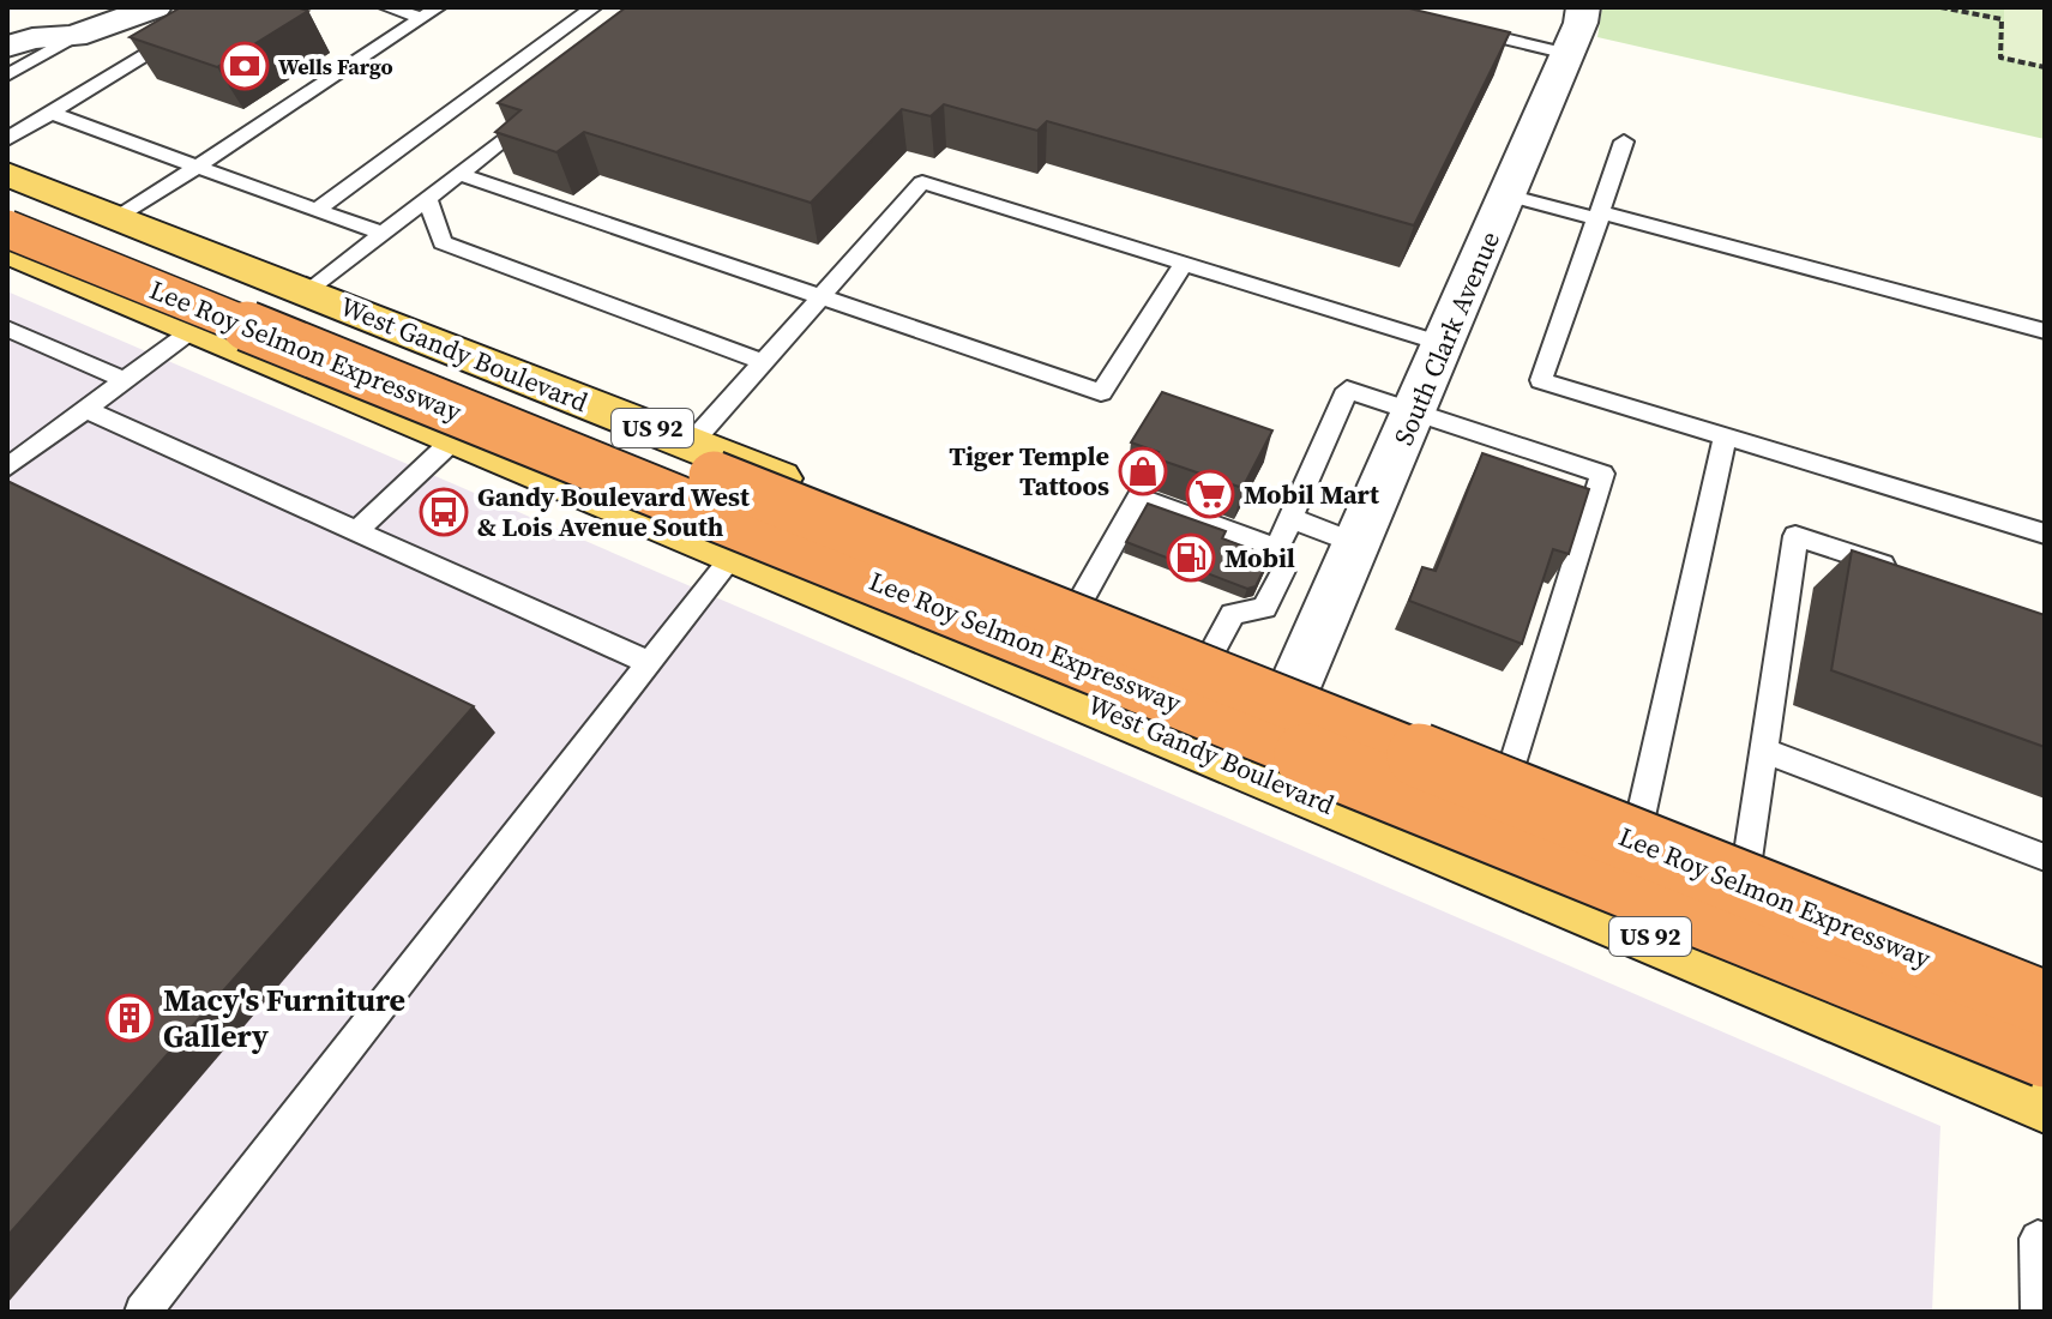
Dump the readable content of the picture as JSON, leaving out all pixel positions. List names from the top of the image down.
{
  "streets": {
    "highway": ["Lee Roy Selmon Expressway"],
    "main road": ["West Gandy Boulevard", "US 92"],
    "street": ["South Clark Avenue"]
  },
  "crossings": [
    ["South Clark Avenue", "West Gandy Boulevard"]
  ],
  "places": {
    "bank": ["Wells Fargo"],
    "shop": ["Tiger Temple Tattoos"],
    "supermarket": ["Mobil Mart"],
    "bus stop": ["Gandy Boulevard West & Lois Avenue South"],
    "fuel station": ["Mobil"],
    "building": ["Macy's Furniture Gallery"]
  }
}
